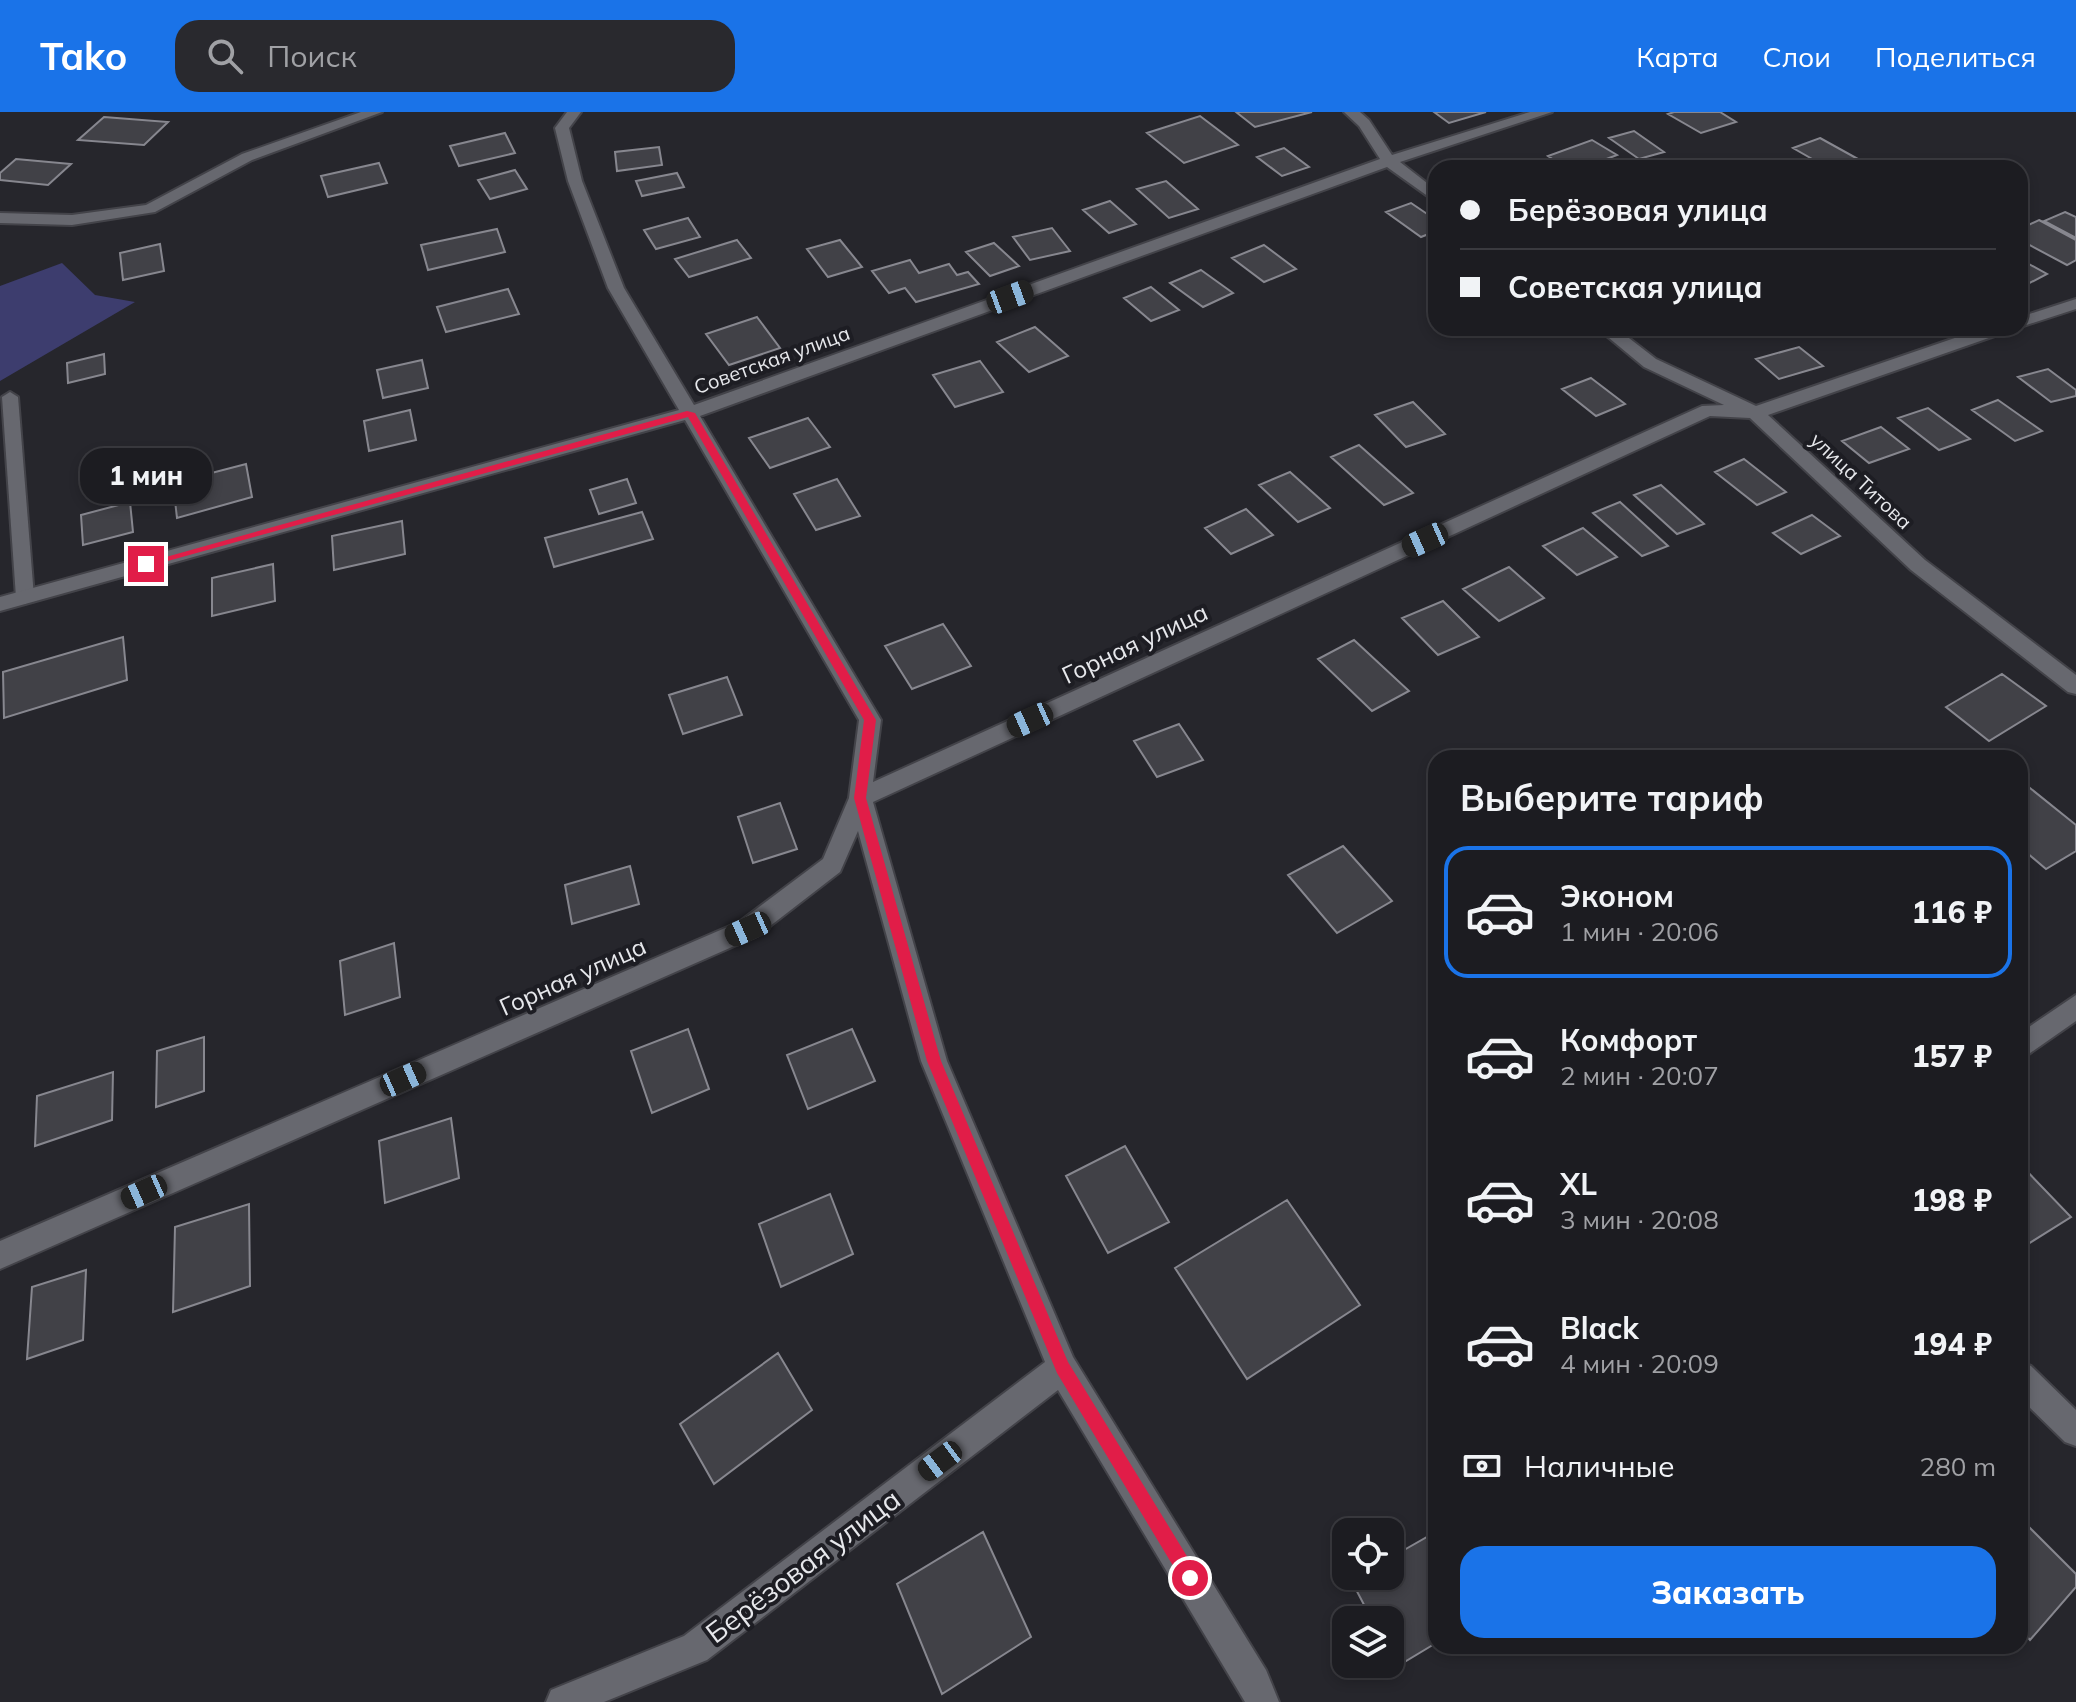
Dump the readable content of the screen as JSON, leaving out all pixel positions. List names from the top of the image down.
{
  "streets": {
    "street": [
      "Советская улица",
      "улица Титова",
      "Горная улица",
      "Берёзовая улица"
    ]
  },
  "crossings": [
    ["улица Титова", "Горная улица"]
  ],
  "page": {
    "header": "Tako",
    "search": "Поиск",
    "nav": ["Карта", "Слои", "Поделиться"],
    "banner": ["Берёзовая улица", "Советская улица"],
    "bubble": "1 мин",
    "heading": "Выберите тариф",
    "list": [
      {
        "name": "Эконом",
        "note": "1 мин · 20:06",
        "value": "116 ₽"
      },
      {
        "name": "Комфорт",
        "note": "2 мин · 20:07",
        "value": "157 ₽"
      },
      {
        "name": "XL",
        "note": "3 мин · 20:08",
        "value": "198 ₽"
      },
      {
        "name": "Black",
        "note": "4 мин · 20:09",
        "value": "194 ₽"
      }
    ],
    "pay": ["Наличные", "280 m"],
    "buttons": "Заказать"
  }
}
